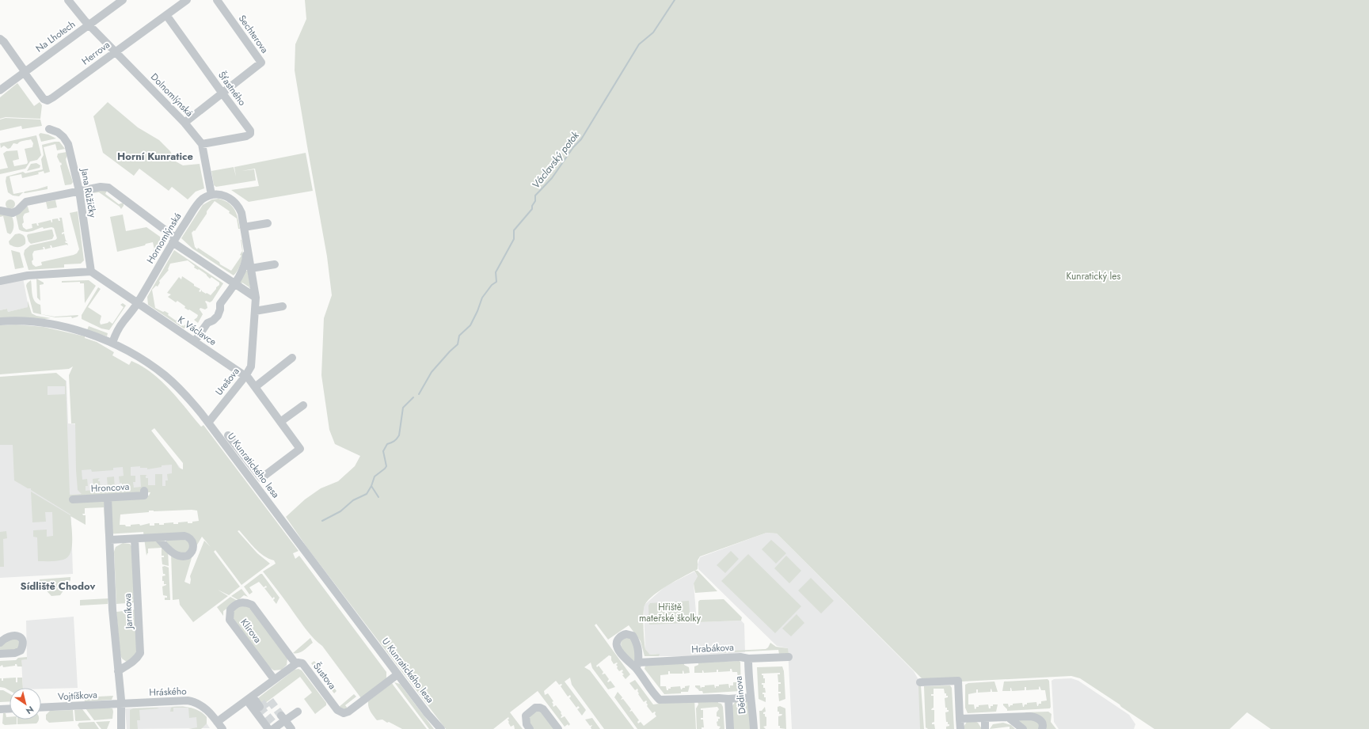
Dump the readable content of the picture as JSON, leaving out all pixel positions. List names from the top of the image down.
{
  "streets": {
    "street": [
      "Sechterova",
      "Na Lhotech",
      "Herrova",
      "Šťastného",
      "Dolnomlýnská",
      "Jana Růžičky",
      "Hornomlýnská",
      "K Václavce",
      "Urešova",
      "U Kunratického lesa",
      "Hroncova",
      "Jarníkova",
      "Klírova",
      "Hrabákova",
      "Šustova",
      "Hráského",
      "Dědinova",
      "Vojtíškova"
    ]
  },
  "crossings": [
    ["Sechterova", "Šťastného"],
    ["Sechterova", "Dolnomlýnská"],
    ["Na Lhotech", "Herrova"],
    ["Na Lhotech", "Dolnomlýnská"],
    ["Herrova", "Šťastného"],
    ["Herrova", "Dolnomlýnská"],
    ["Šťastného", "Dolnomlýnská"],
    ["Dolnomlýnská", "Hornomlýnská"],
    ["Hornomlýnská", "K Václavce"],
    ["Hornomlýnská", "U Kunratického lesa"],
    ["K Václavce", "Urešova"],
    ["Urešova", "U Kunratického lesa"],
    ["U Kunratického lesa", "Šustova"],
    ["Hroncova", "Jarníkova"],
    ["Jarníkova", "Hráského"],
    ["Jarníkova", "Vojtíškova"],
    ["Klírova", "Šustova"],
    ["Hrabákova", "Dědinova"],
    ["Hráského", "Vojtíškova"]
  ],
  "districts": ["Horní Kunratice", "Sídliště Chodov"],
  "water": ["Václavský potok"],
  "parks": ["Kunratický les", "Hřiště mateřské školky"],
  "north": "bottom right"
}
